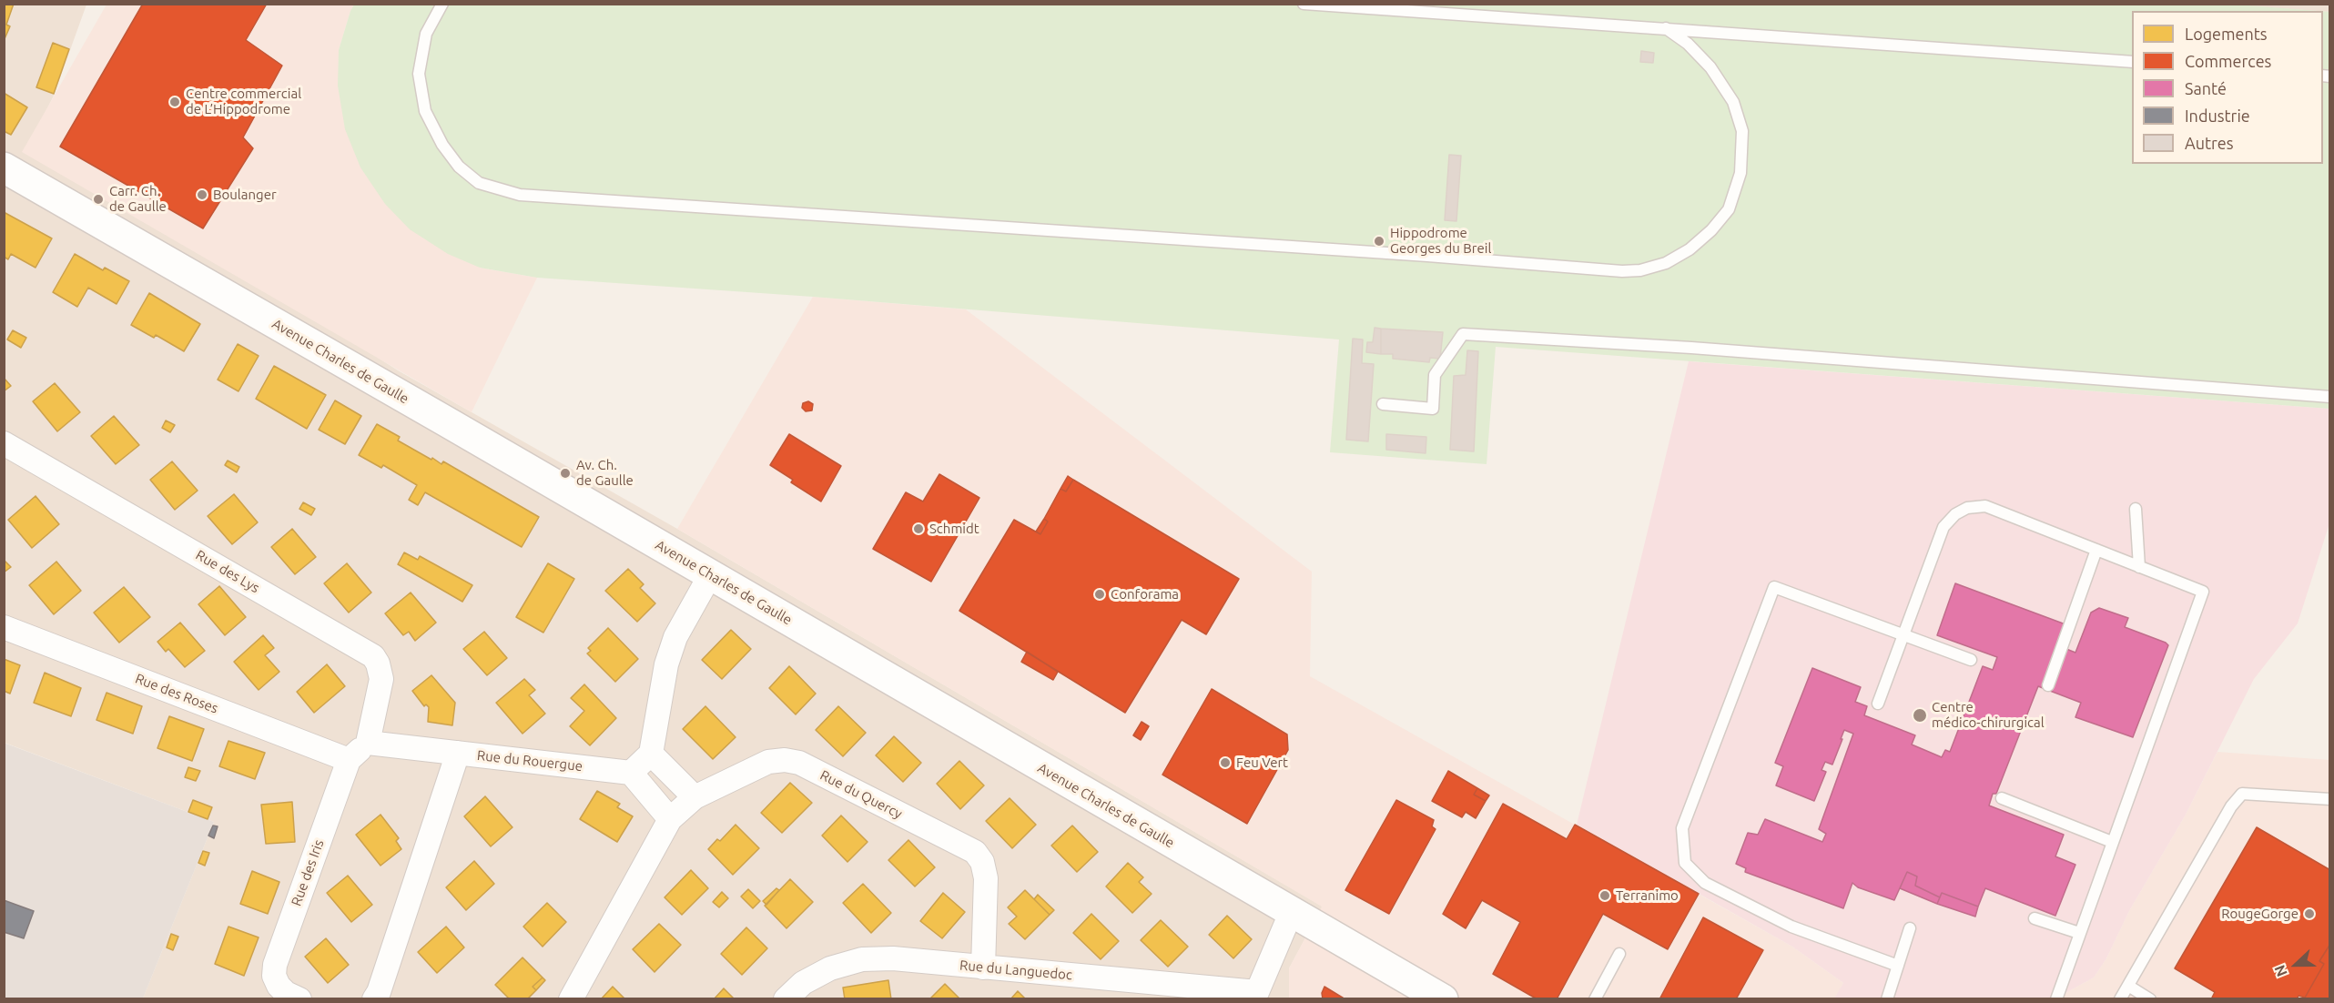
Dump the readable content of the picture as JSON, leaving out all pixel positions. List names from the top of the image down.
{
  "streets": {
    "main road": ["Avenue Charles de Gaulle"],
    "street": [
      "Rue des Lys",
      "Rue des Roses",
      "Rue du Rouergue",
      "Rue du Quercy",
      "Rue des Iris",
      "Rue du Languedoc"
    ]
  },
  "crossings": [
    ["Avenue Charles de Gaulle", "Rue du Languedoc"],
    ["Rue des Lys", "Rue du Rouergue"],
    ["Rue des Lys", "Rue des Iris"],
    ["Rue des Roses", "Rue des Iris"],
    ["Rue du Rouergue", "Rue des Iris"],
    ["Rue du Quercy", "Rue du Languedoc"]
  ],
  "places": [
    "Centre commercial de L’Hippodrome",
    "Boulanger",
    "Carr. Ch. de Gaulle",
    "Hippodrome Georges du Breil",
    "Av. Ch. de Gaulle",
    "Schmidt",
    "Conforama",
    "Centre médico-chirurgical",
    "Feu Vert",
    "Terranimo",
    "RougeGorge"
  ],
  "legend": [
    "Logements",
    "Commerces",
    "Santé",
    "Industrie",
    "Autres"
  ],
  "north": "left"
}
